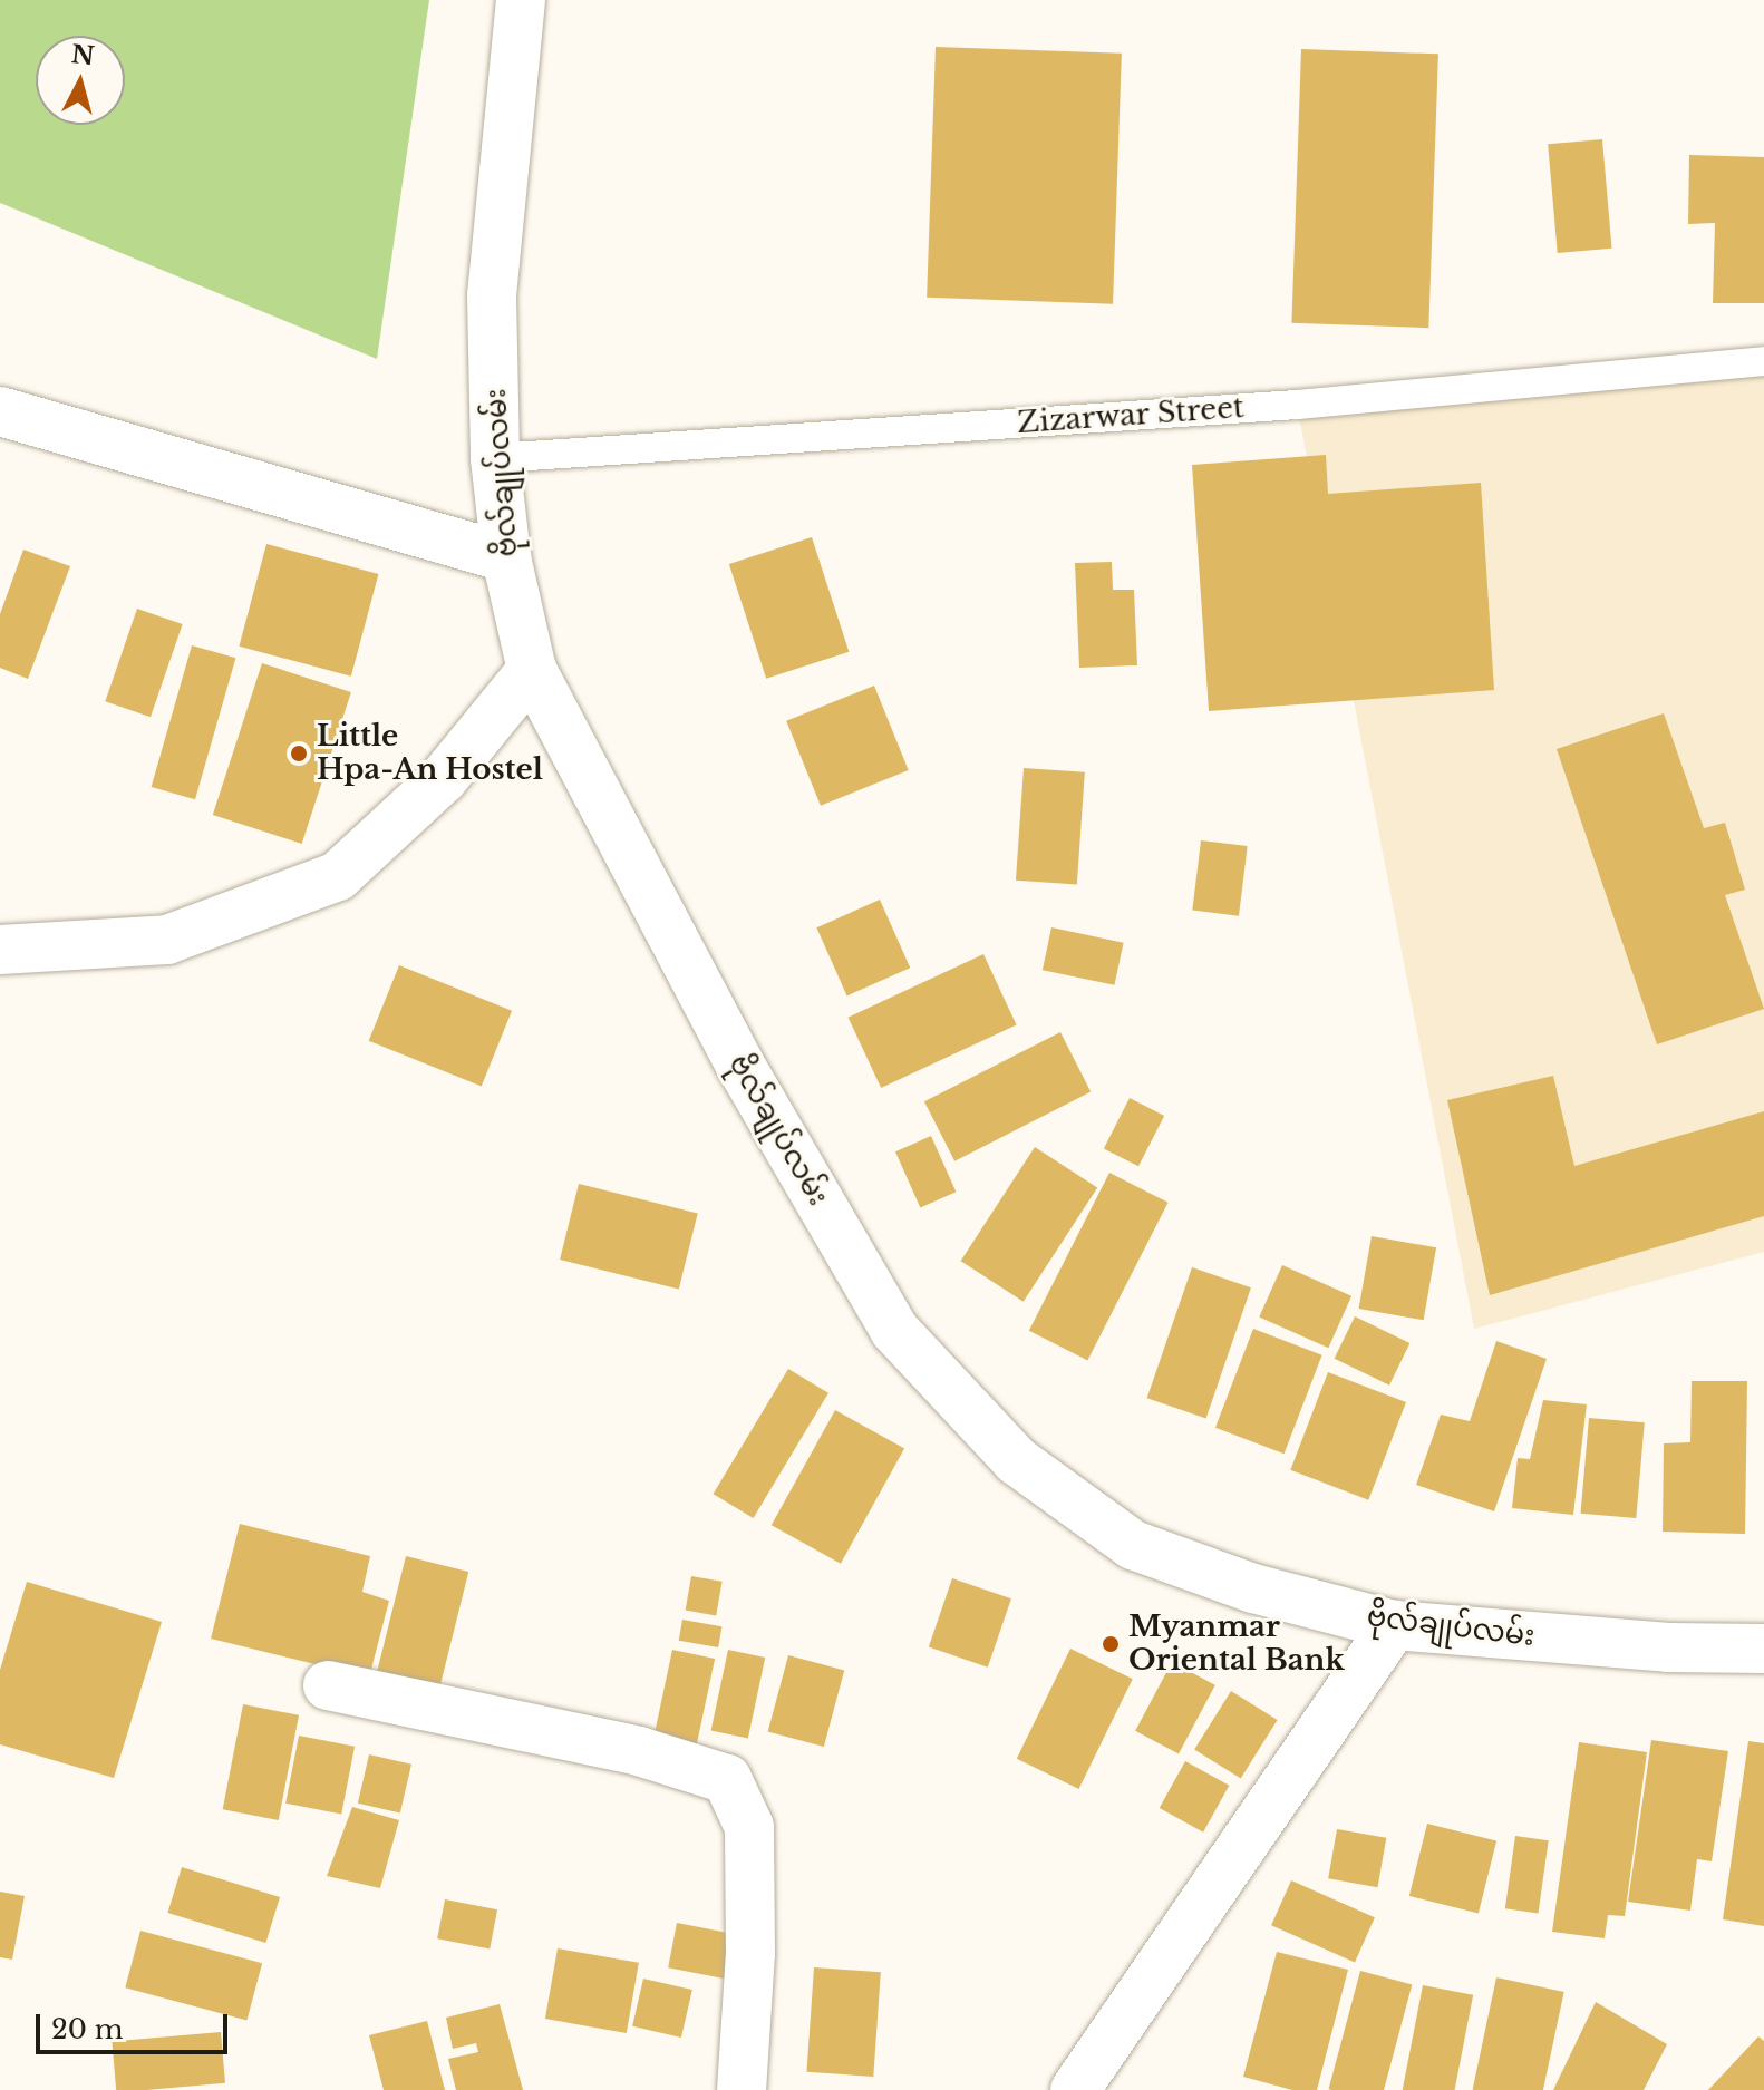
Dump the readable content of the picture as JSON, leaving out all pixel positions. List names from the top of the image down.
{
  "streets": {
    "street": ["ဗိုလ်ချုပ်လမ်း"],
    "lane": ["Zizarwar Street"]
  },
  "crossings": [
    ["Zizarwar Street", "ဗိုလ်ချုပ်လမ်း"]
  ],
  "places": ["Little Hpa-An Hostel", "Myanmar Oriental Bank"],
  "scale_bar": "20 m",
  "north": "top"
}
